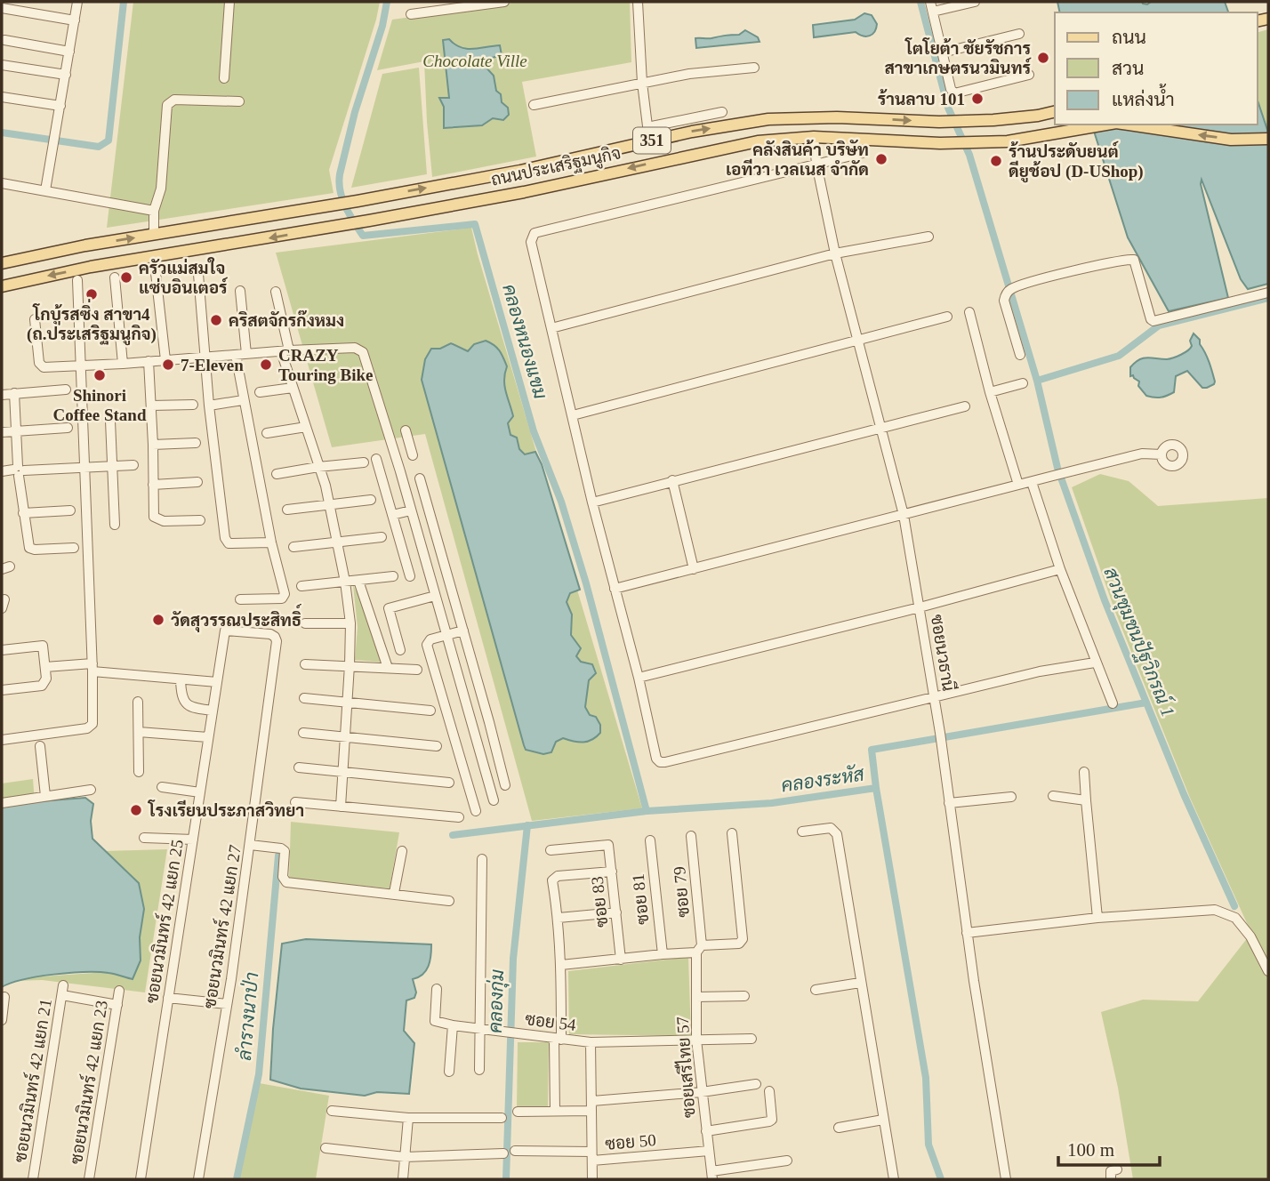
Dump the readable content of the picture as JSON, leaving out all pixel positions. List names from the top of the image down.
{
  "streets": {
    "main road": ["351", "ถนนประเสริฐมนูกิจ"],
    "street": [
      "ซอยนวธานี",
      "ซอย 79",
      "ซอย 81",
      "ซอย 83",
      "ซอยนวมินทร์ 42 แยก 25",
      "ซอยนวมินทร์ 42 แยก 27",
      "ซอย 54",
      "ซอยเสรีไทย 57",
      "ซอยนวมินทร์ 42 แยก 21",
      "ซอยนวมินทร์ 42 แยก 23",
      "ซอย 50"
    ]
  },
  "crossings": [
    ["ถนนประเสริฐมนูกิจ", "ซอยนวธานี"],
    ["ซอย 79", "ซอยเสรีไทย 57"],
    ["ซอยนวมินทร์ 42 แยก 25", "ซอยนวมินทร์ 42 แยก 27"],
    ["ซอย 54", "ซอยเสรีไทย 57"],
    ["ซอยเสรีไทย 57", "ซอย 50"],
    ["ซอยนวมินทร์ 42 แยก 21", "ซอยนวมินทร์ 42 แยก 23"]
  ],
  "water": [
    "คลองหนองแขม",
    "สวนชุมชนปัฐวิกรณ์ 1",
    "คลองระหัส",
    "คลองกุ่ม",
    "ลำรางนาป่า"
  ],
  "parks": ["Chocolate Ville"],
  "places": [
    "โตโยต้า ชัยรัชการ สาขาเกษตรนวมินทร์",
    "ร้านลาบ 101",
    "คลังสินค้า บริษัท เอทีวา เวลเนส จำกัด",
    "ร้านประดับยนต์ ดียูช้อป (D-UShop)",
    "ครัวแม่สมใจ แซ่บอินเตอร์",
    "โกบู้รสซิ่ง สาขา4 (ถ.ประเสริฐมนูกิจ)",
    "คริสตจักรก๊งหมง",
    "7-Eleven",
    "CRAZY Touring Bike",
    "Shinori Coffee Stand",
    "วัดสุวรรณประสิทธิ์",
    "โรงเรียนประภาสวิทยา"
  ],
  "legend": ["ถนน", "สวน", "แหล่งน้ำ"],
  "scale_bar": "100 m"
}
